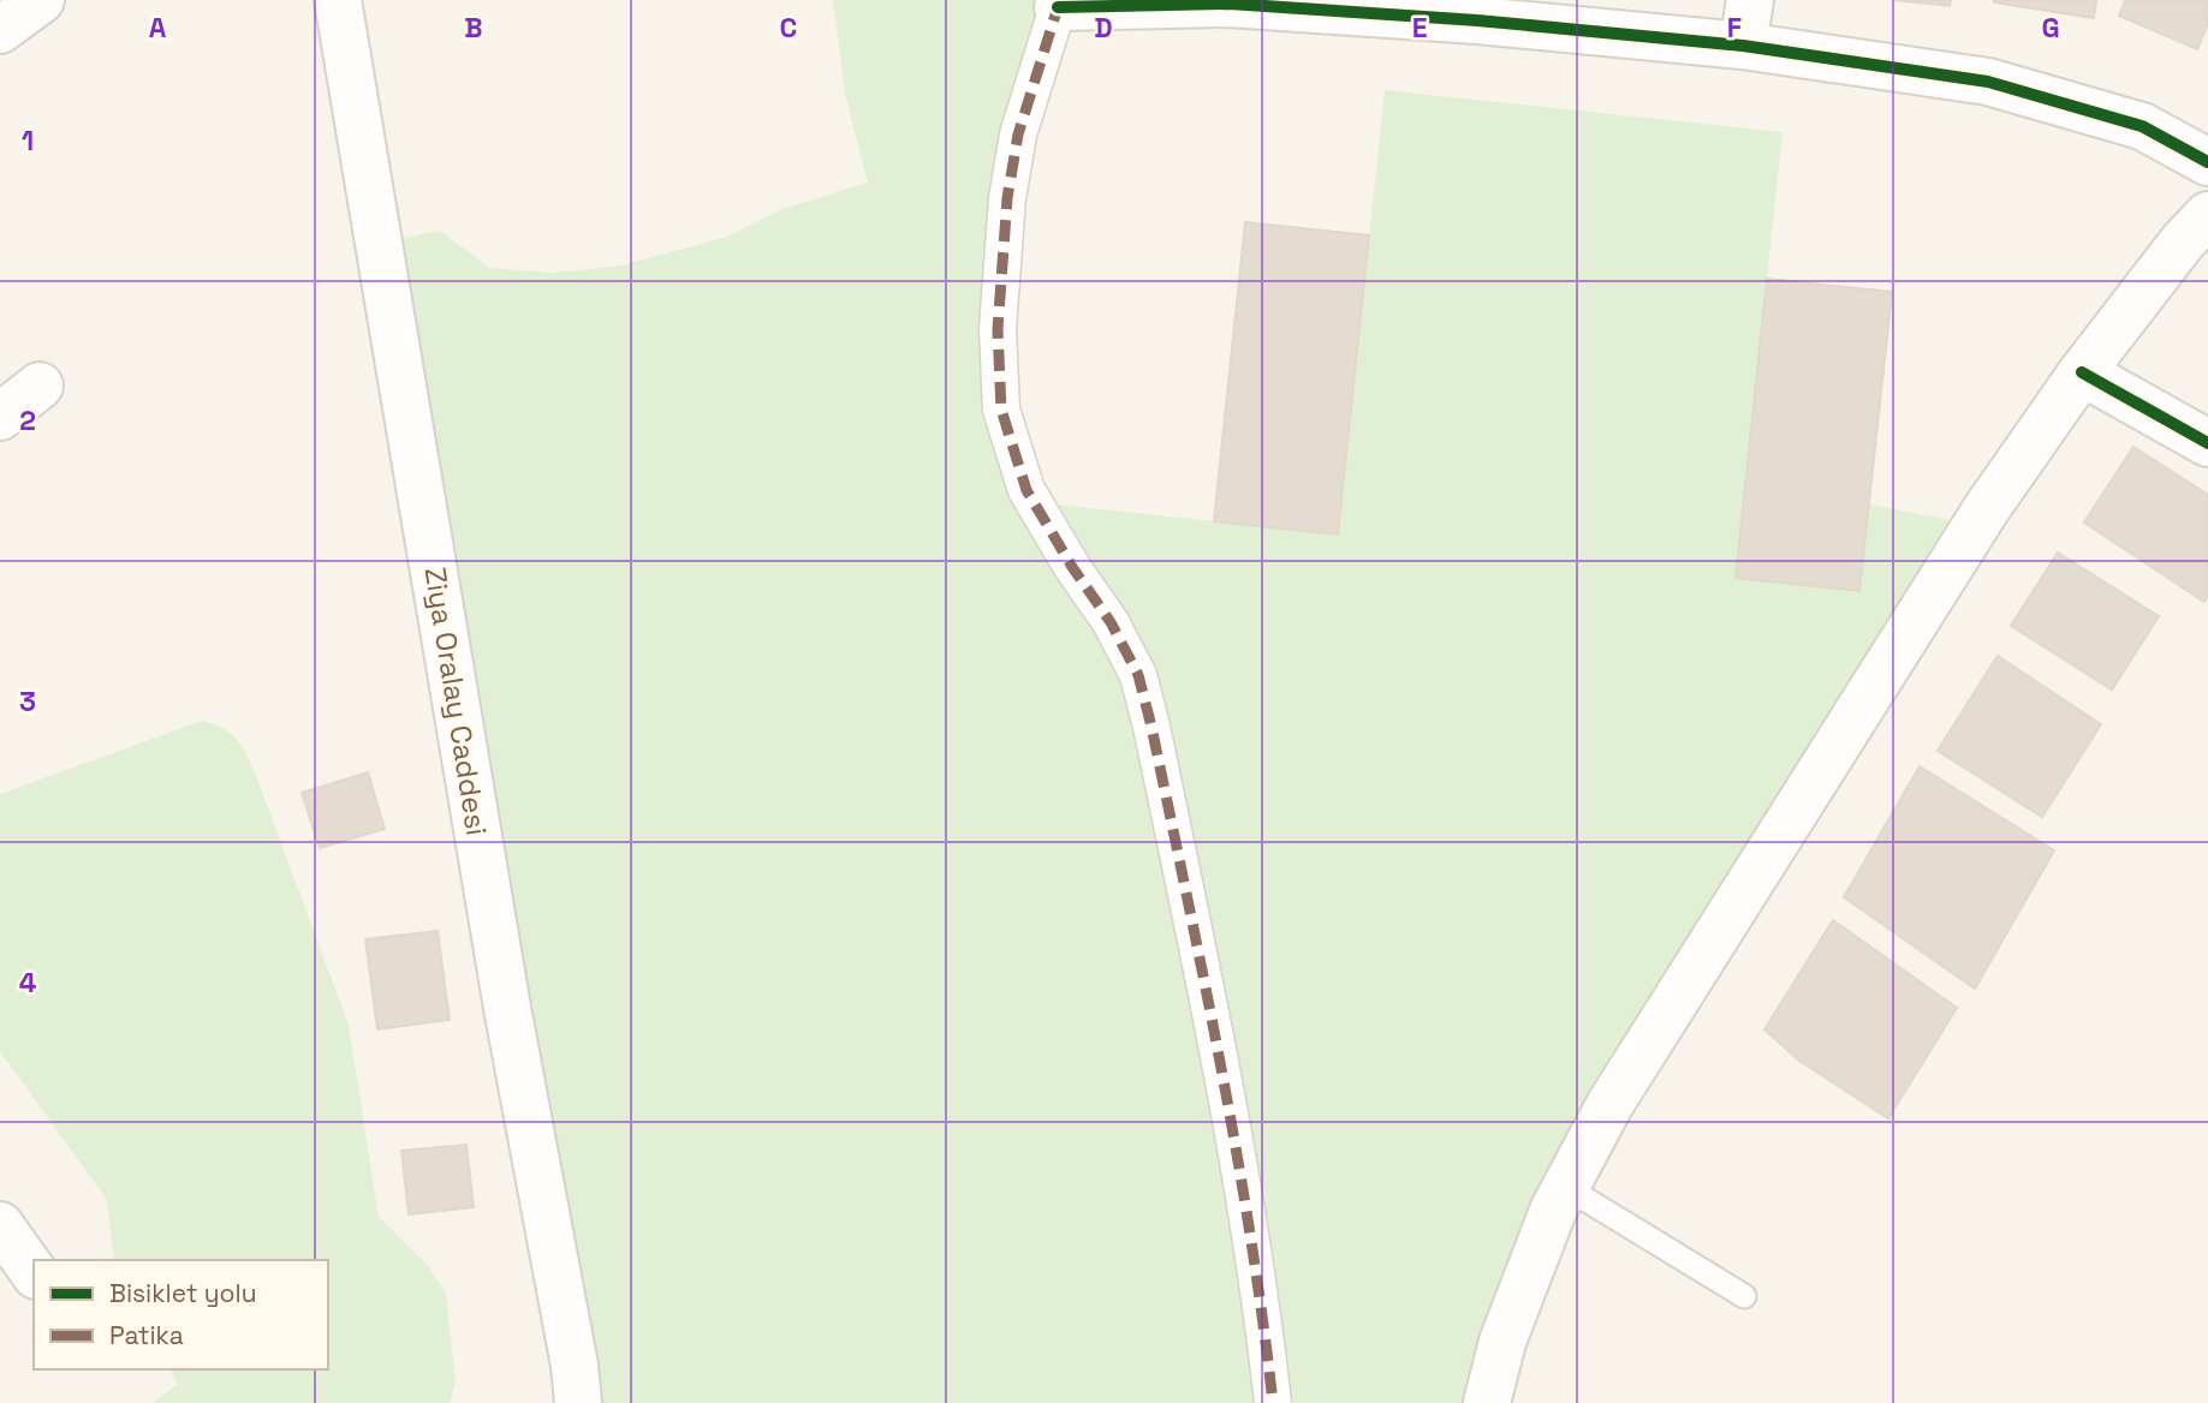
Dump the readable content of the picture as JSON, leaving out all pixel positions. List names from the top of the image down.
{
  "streets": {
    "main road": ["Ziya Oralay Caddesi"]
  },
  "legend": ["Bisiklet yolu", "Patika"],
  "grid": {
    "columns": [
      "A",
      "B",
      "C",
      "D",
      "E",
      "F",
      "G"
    ],
    "rows": [
      "1",
      "2",
      "3",
      "4"
    ]
  }
}
